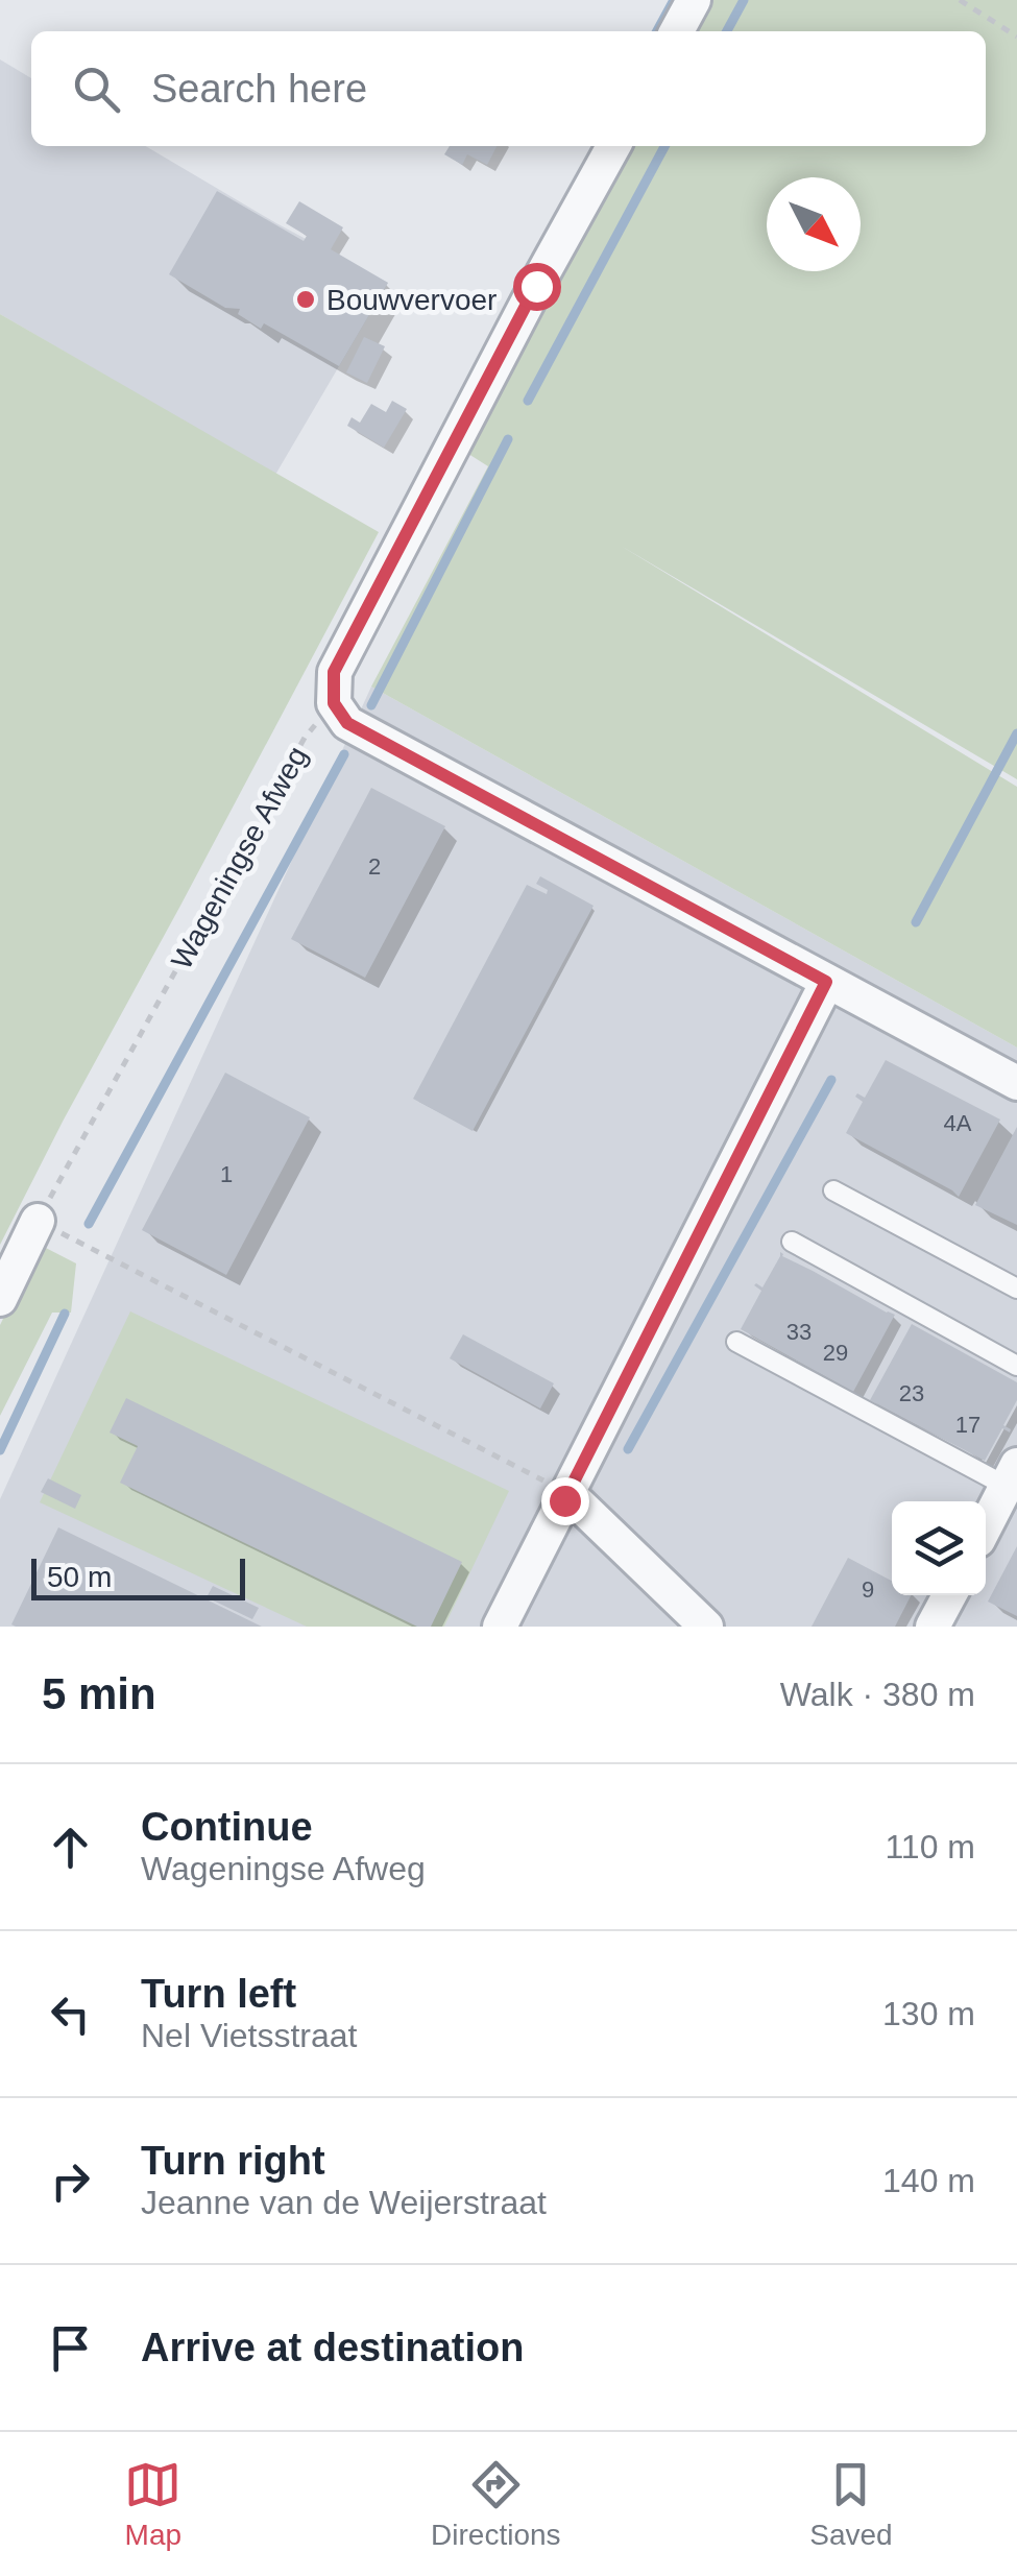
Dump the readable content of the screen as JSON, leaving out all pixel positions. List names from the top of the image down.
{
  "streets": {
    "path": ["Wageningse Afweg"]
  },
  "places": ["Bouwvervoer"],
  "house_numbers": [
    "2",
    "4A",
    "1",
    "33",
    "29",
    "23",
    "17",
    "9"
  ],
  "scale_bar": "50 m",
  "north": "bottom right",
  "page": {
    "search": "Search here",
    "scale": "50 m",
    "heading": ["5 min", "Walk · 380 m"],
    "list": [
      ["Continue", "Wageningse Afweg", "110 m"],
      ["Turn left", "Nel Vietsstraat", "130 m"],
      ["Turn right", "Jeanne van de Weijerstraat", "140 m"],
      "Arrive at destination"
    ],
    "nav": ["Map", "Directions", "Saved"]
  }
}
